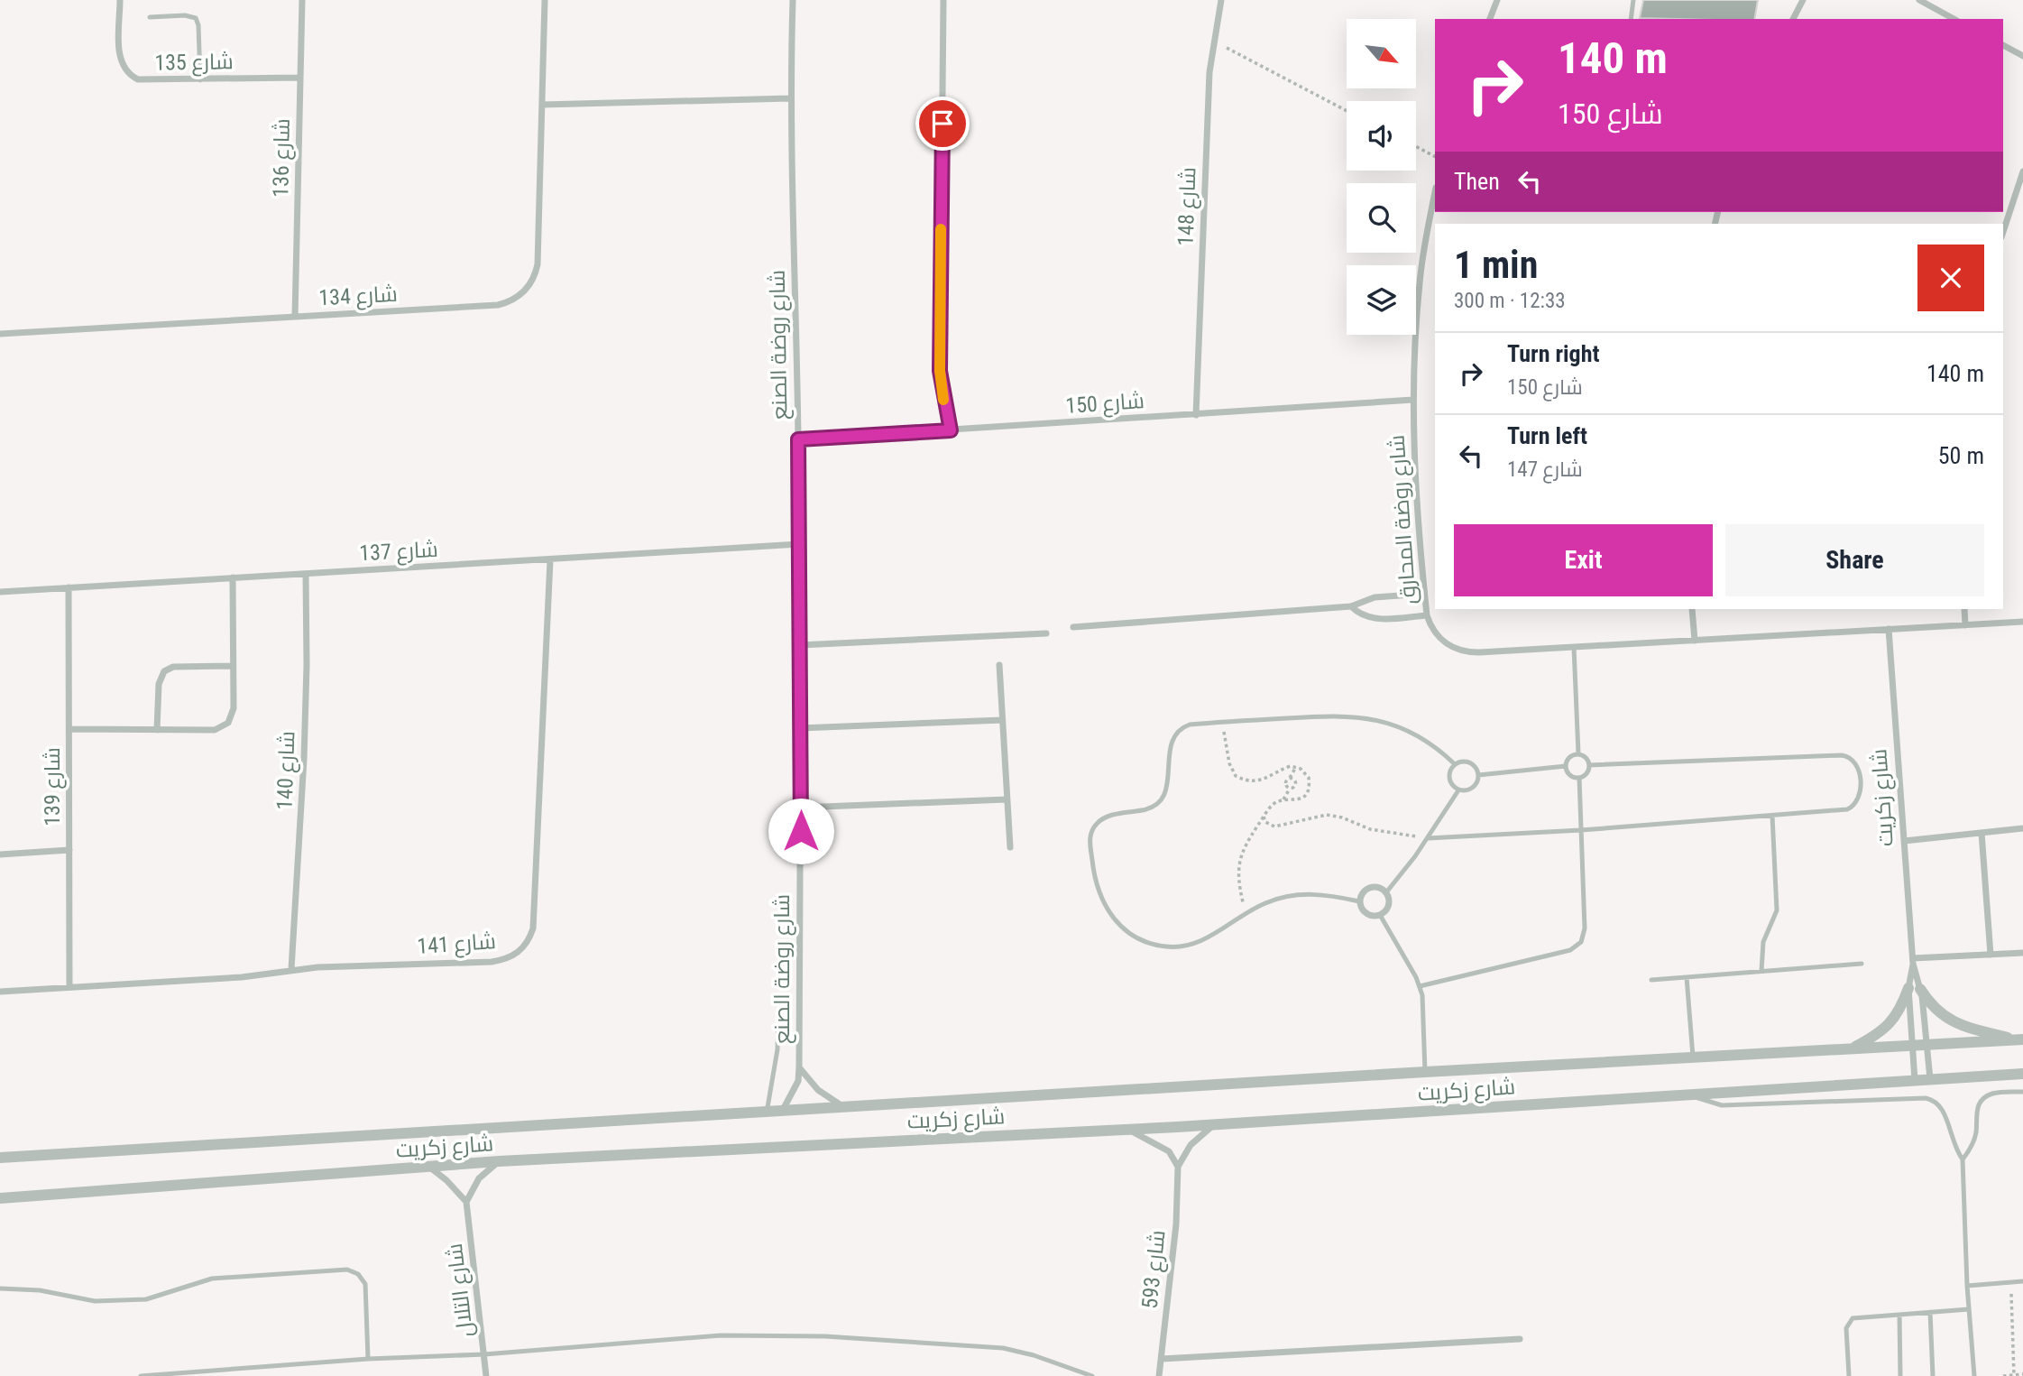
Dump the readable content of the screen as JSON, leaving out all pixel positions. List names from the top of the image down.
{
  "streets": {
    "street": [
      "شارع 135",
      "شارع 136",
      "شارع 148",
      "شارع 134",
      "شارع روضة الصنع",
      "شارع 150",
      "شارع روضة المحارق",
      "شارع 137",
      "شارع 140",
      "شارع 139",
      "شارع زكريت",
      "شارع 141",
      "شارع 593",
      "شارع التلال"
    ]
  },
  "crossings": [
    ["شارع 135", "شارع 136"],
    ["شارع 136", "شارع 134"],
    ["شارع 148", "شارع 150"],
    ["شارع روضة الصنع", "شارع 150"],
    ["شارع روضة الصنع", "شارع 137"],
    ["شارع روضة الصنع", "شارع زكريت"],
    ["شارع 150", "شارع روضة المحارق"],
    ["شارع روضة المحارق", "شارع زكريت"],
    ["شارع 137", "شارع 140"],
    ["شارع 137", "شارع 139"],
    ["شارع 137", "شارع 141"],
    ["شارع 140", "شارع 141"],
    ["شارع 139", "شارع 141"]
  ],
  "north": "bottom right",
  "page": {
    "turn": ["140 m", "شارع 150"],
    "then": "Then",
    "heading": ["1 min", "300 m · 12:33"],
    "list": [
      {
        "name": "Turn right",
        "note": "شارع 150",
        "value": "140 m"
      },
      {
        "name": "Turn left",
        "note": "شارع 147",
        "value": "50 m"
      }
    ],
    "buttons": ["Exit", "Share"]
  }
}
